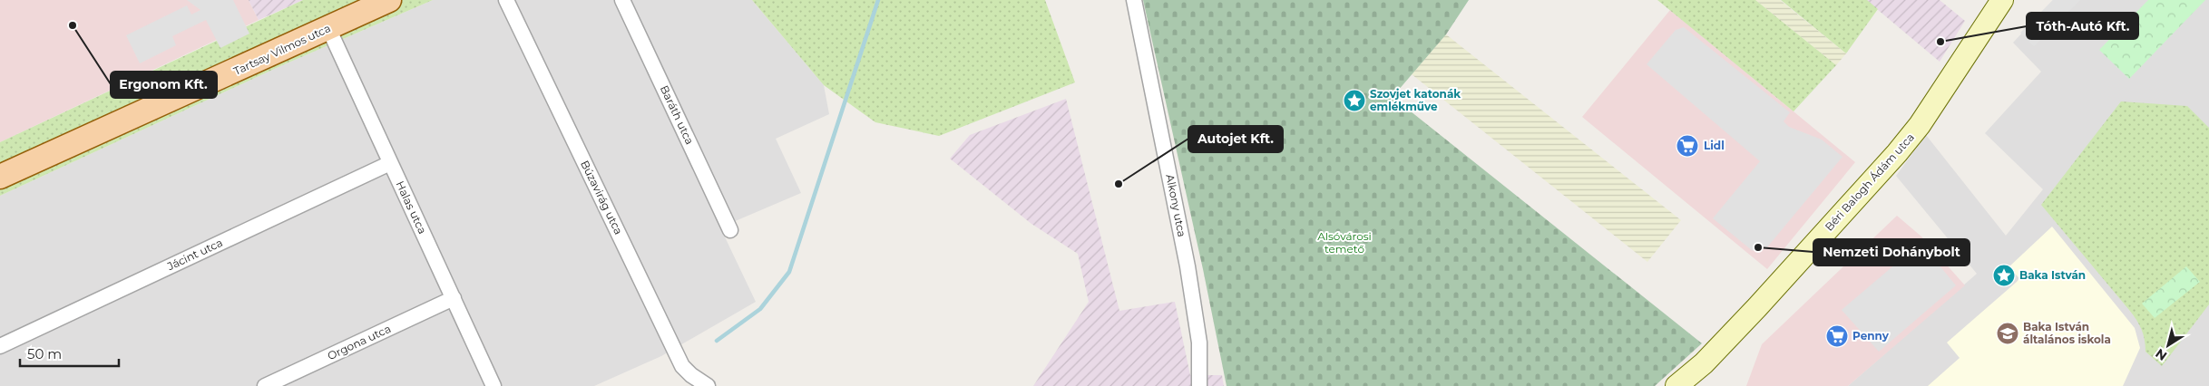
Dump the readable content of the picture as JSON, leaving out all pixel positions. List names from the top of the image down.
{
  "streets": {
    "main road": ["Tartsay Vilmos utca"],
    "street": [
      "Baráth utca",
      "Béri Balogh Ádám utca",
      "Búzavirág utca",
      "Alkony utca",
      "Halas utca",
      "Jácint utca",
      "Orgona utca"
    ]
  },
  "crossings": [
    ["Tartsay Vilmos utca", "Halas utca"],
    ["Halas utca", "Jácint utca"],
    ["Halas utca", "Orgona utca"]
  ],
  "parks": ["Alsóvárosi temető"],
  "places": {
    "other": [
      "Ergonom Kft.",
      "Tóth-Autó Kft.",
      "Autojet Kft.",
      "Nemzeti Dohánybolt"
    ],
    "place": ["Szovjet katonák emlékműve", "Baka István"],
    "supermarket": ["Lidl", "Penny"],
    "school or university": ["Baka István általános iskola"]
  },
  "scale_bar": "50 m",
  "north": "bottom left"
}
